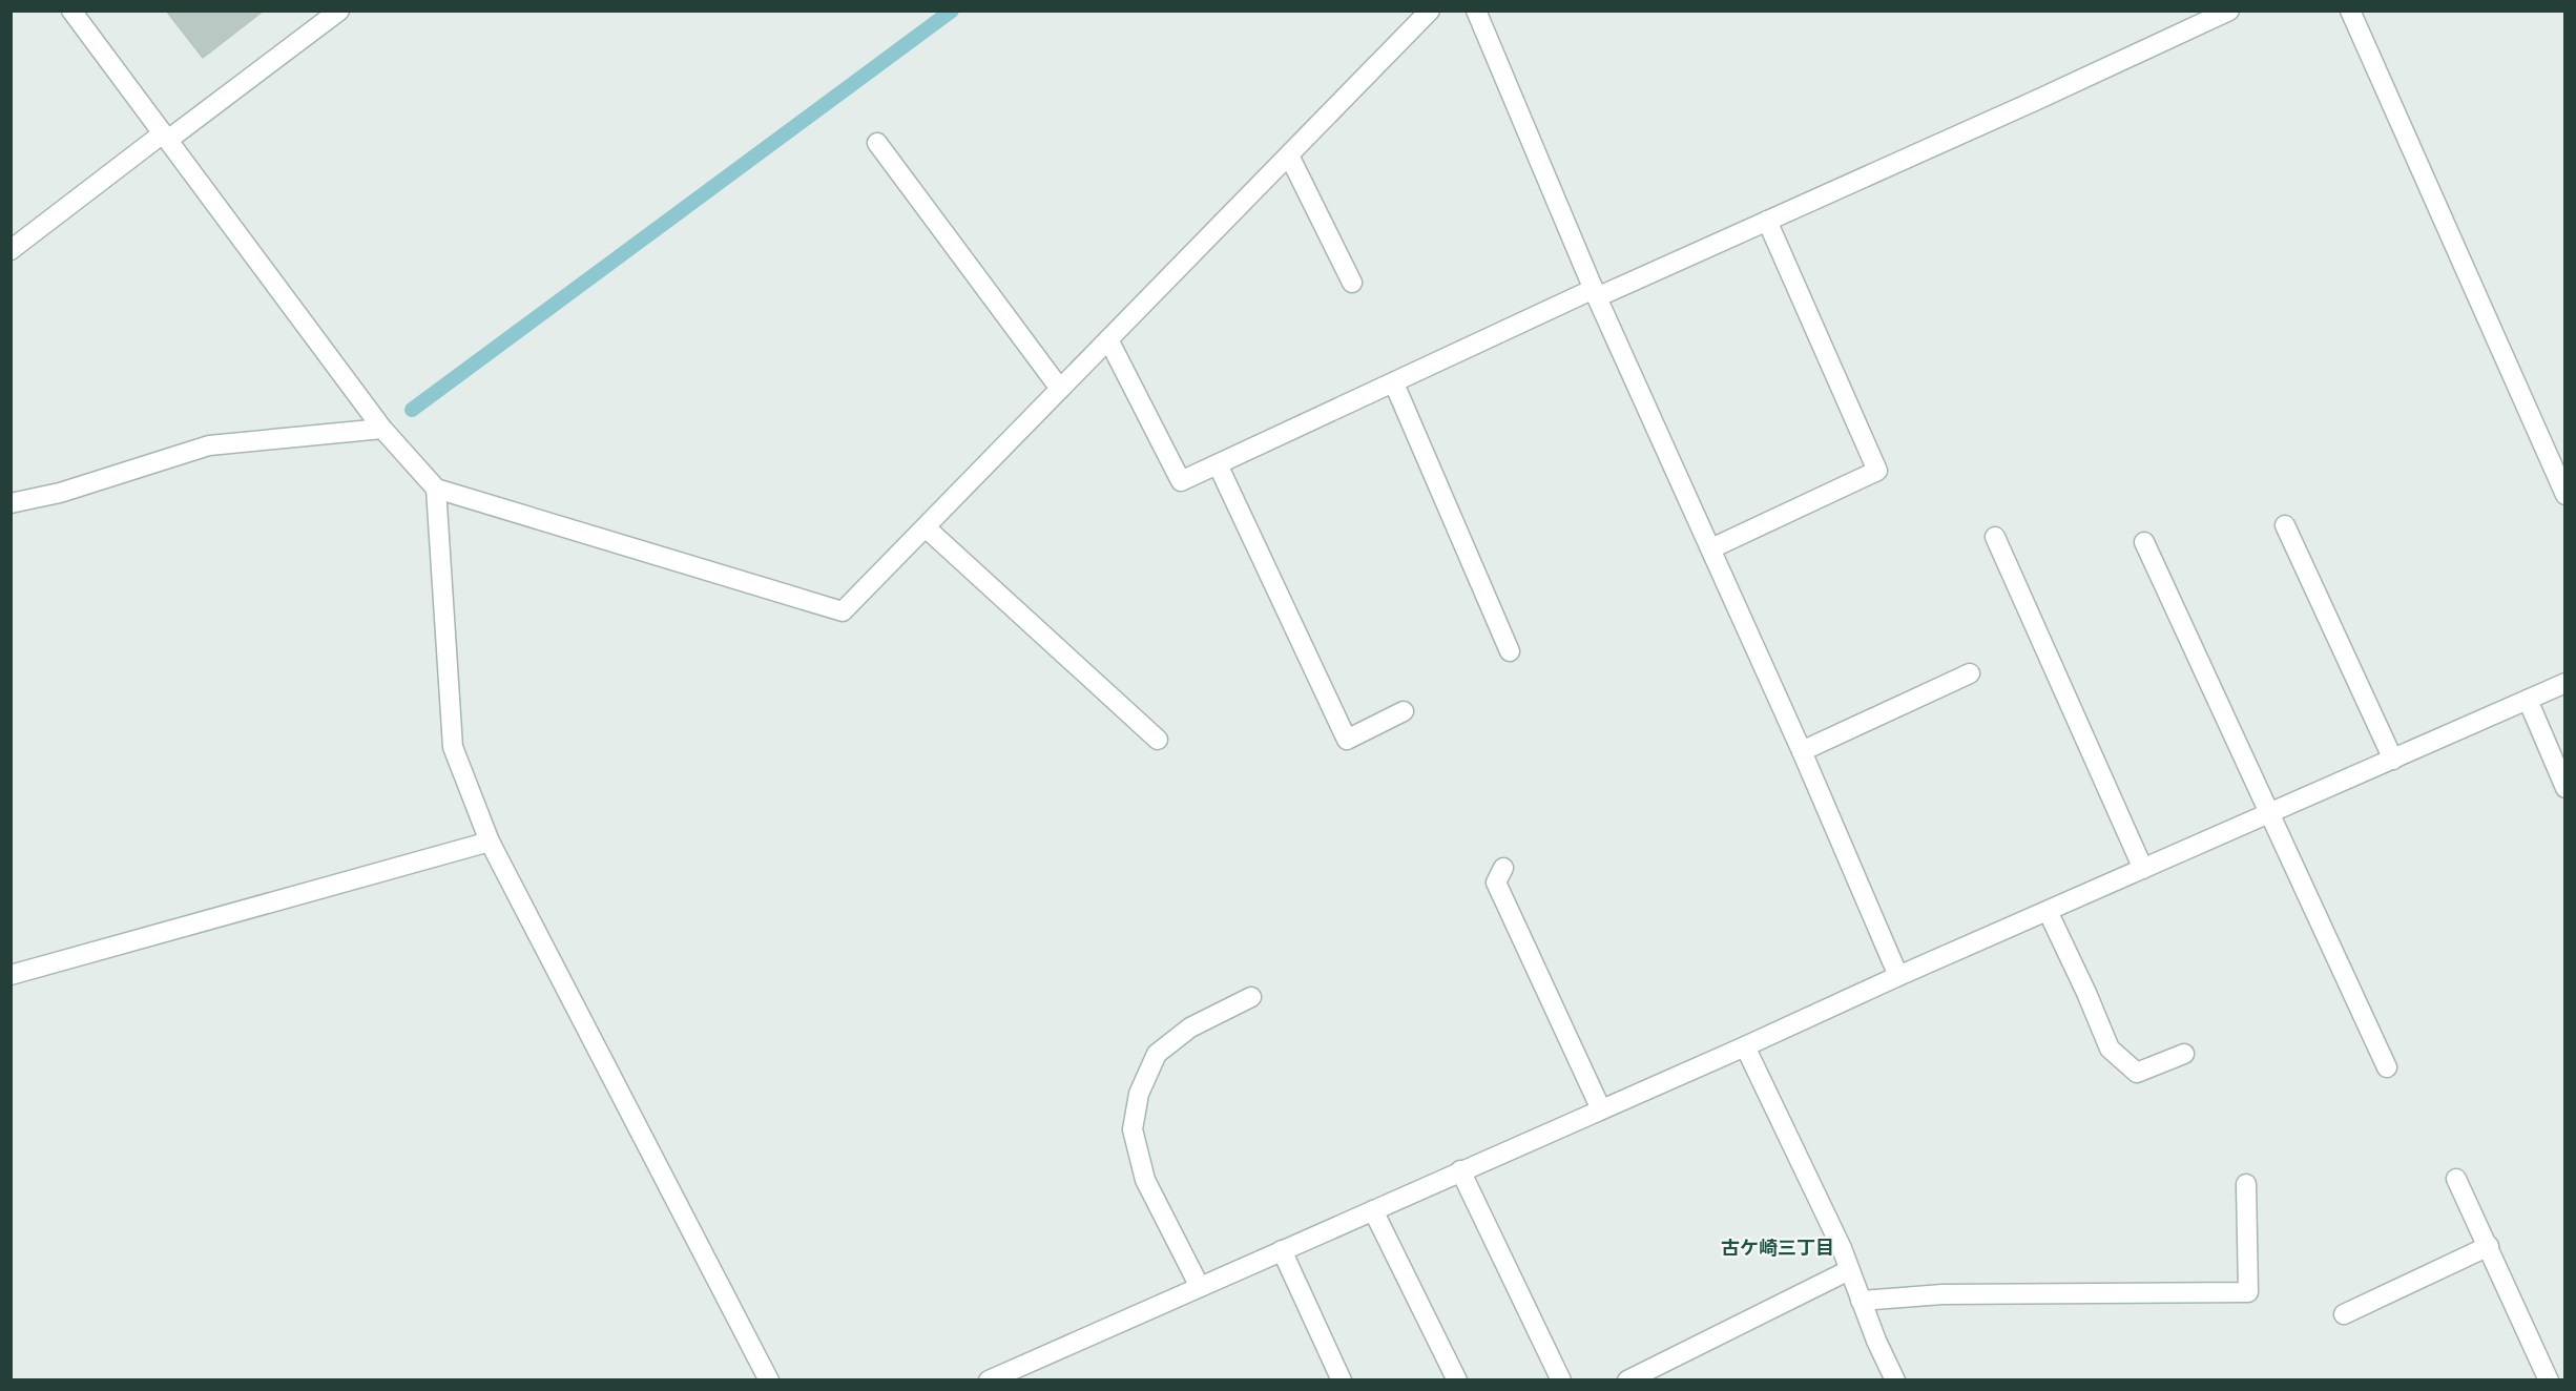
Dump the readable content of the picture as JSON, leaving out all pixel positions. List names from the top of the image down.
{
  "districts": ["古ケ崎三丁目"]
}
